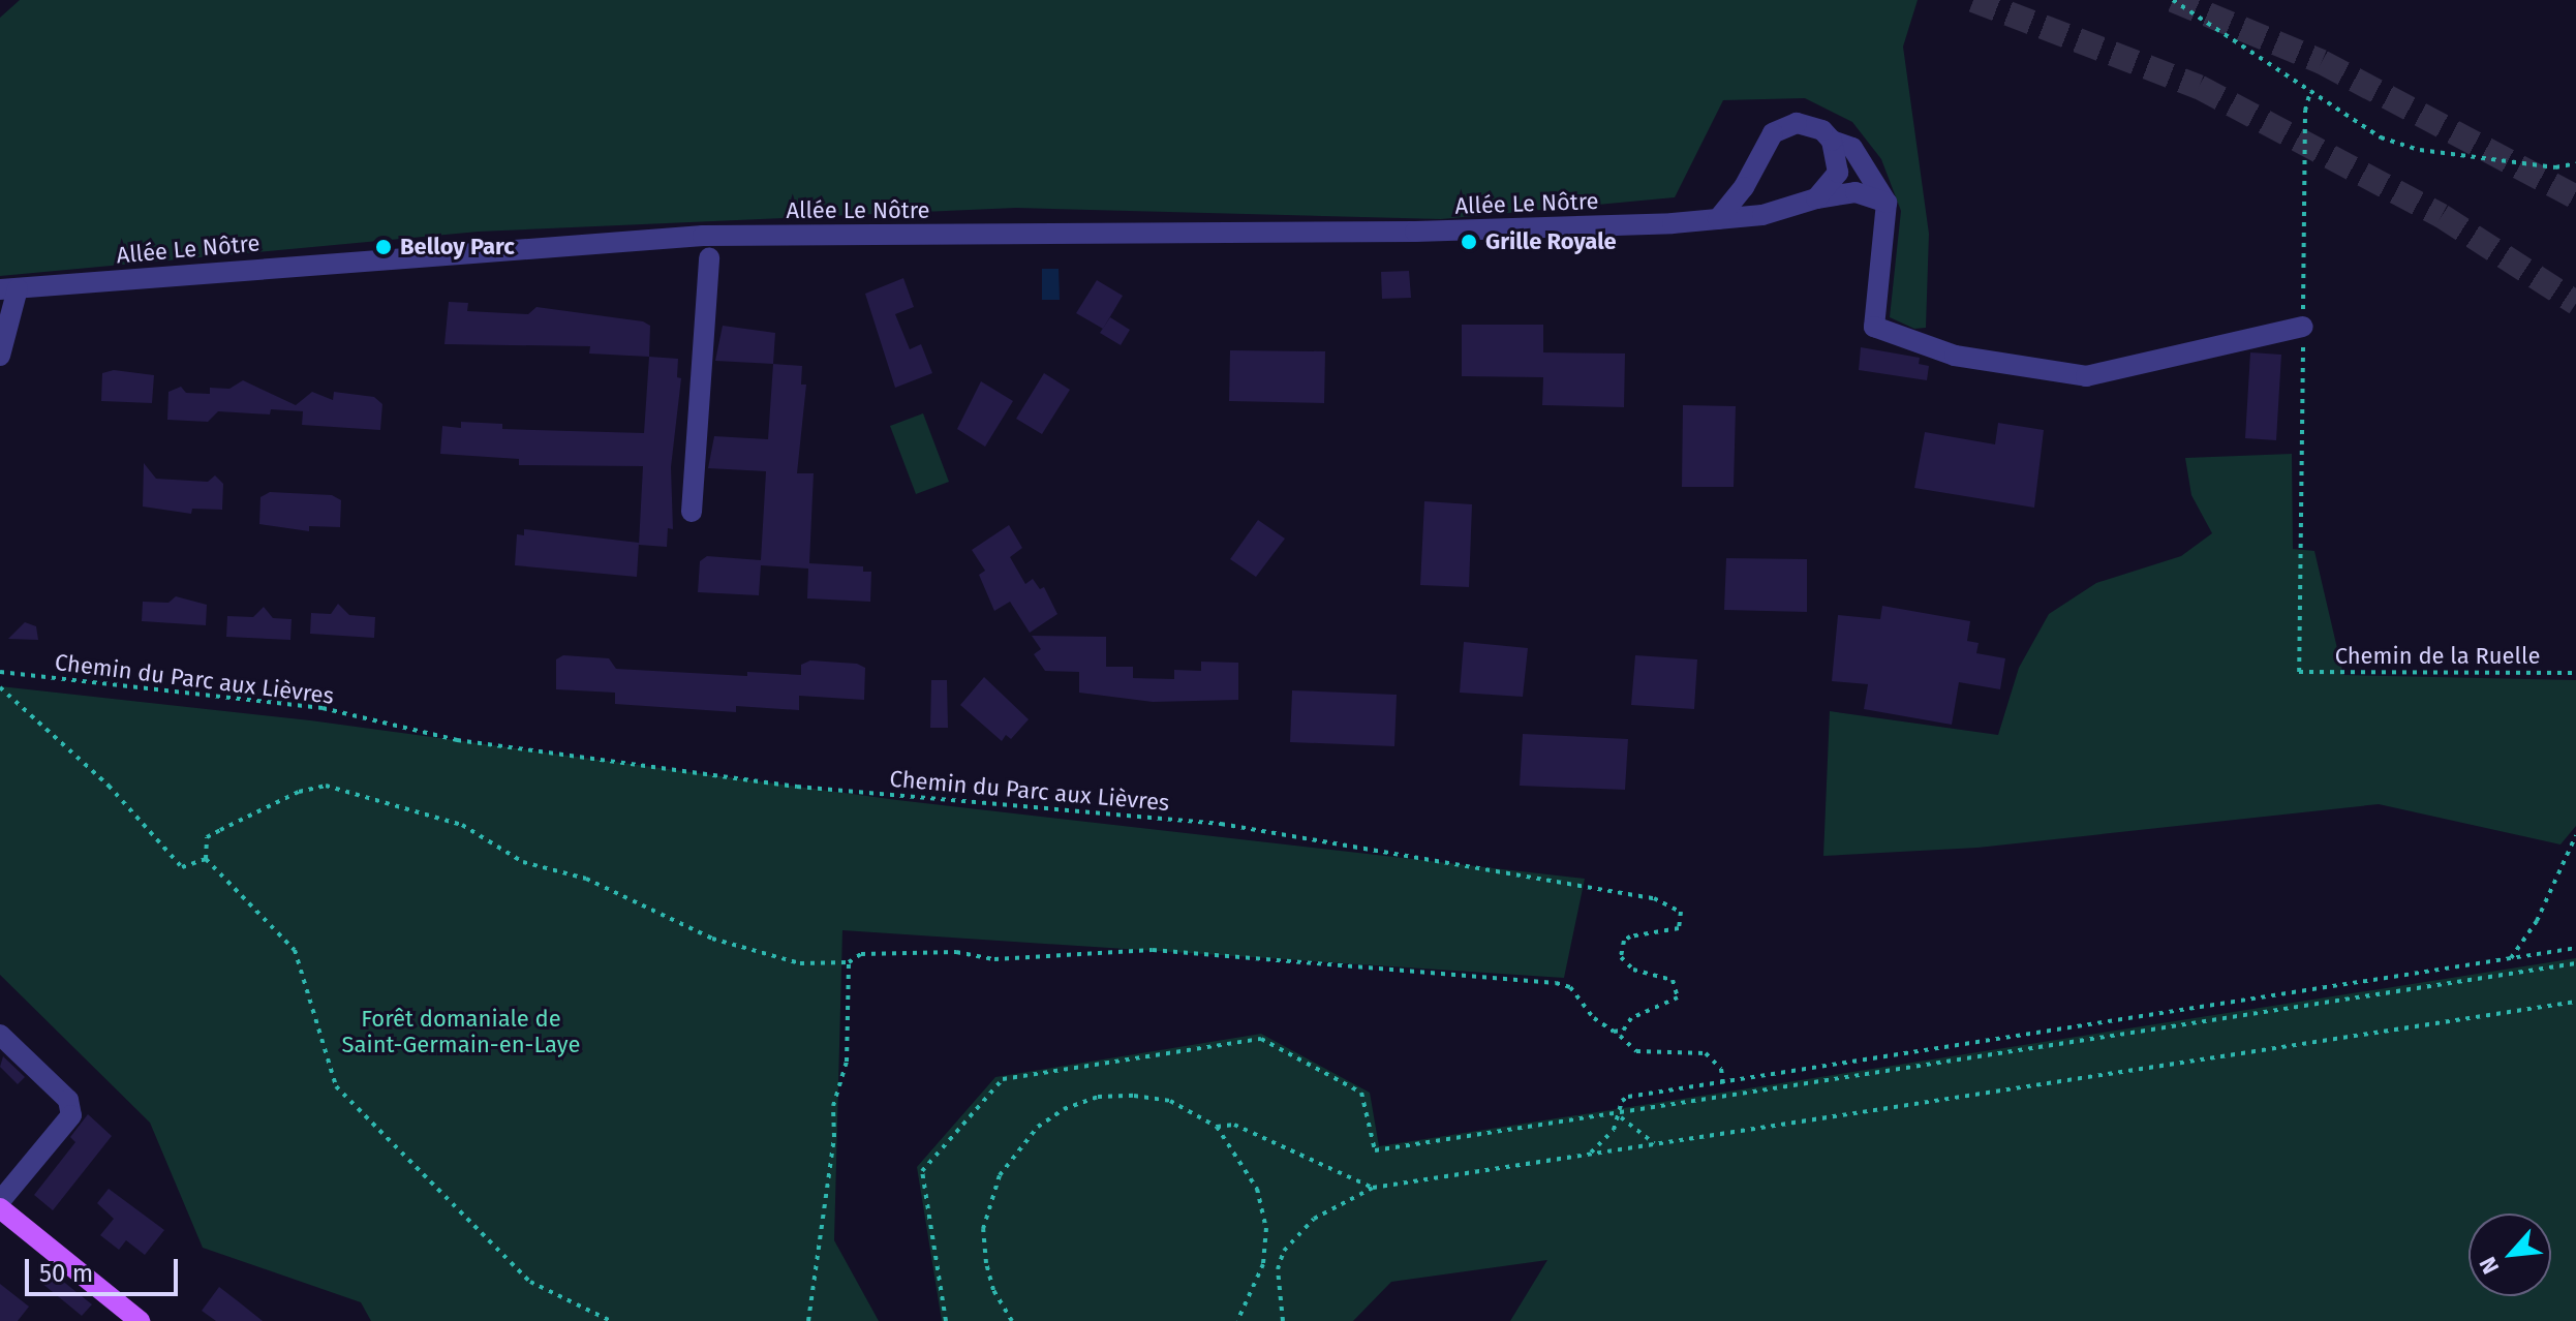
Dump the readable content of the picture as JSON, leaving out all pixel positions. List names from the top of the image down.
{
  "streets": {
    "street": ["Allée Le Nôtre"],
    "path": ["Chemin de la Ruelle", "Chemin du Parc aux Lièvres"]
  },
  "parks": ["Forêt domaniale de Saint-Germain-en-Laye"],
  "places": ["Grille Royale", "Belloy Parc"],
  "scale_bar": "50 m",
  "north": "bottom left"
}
